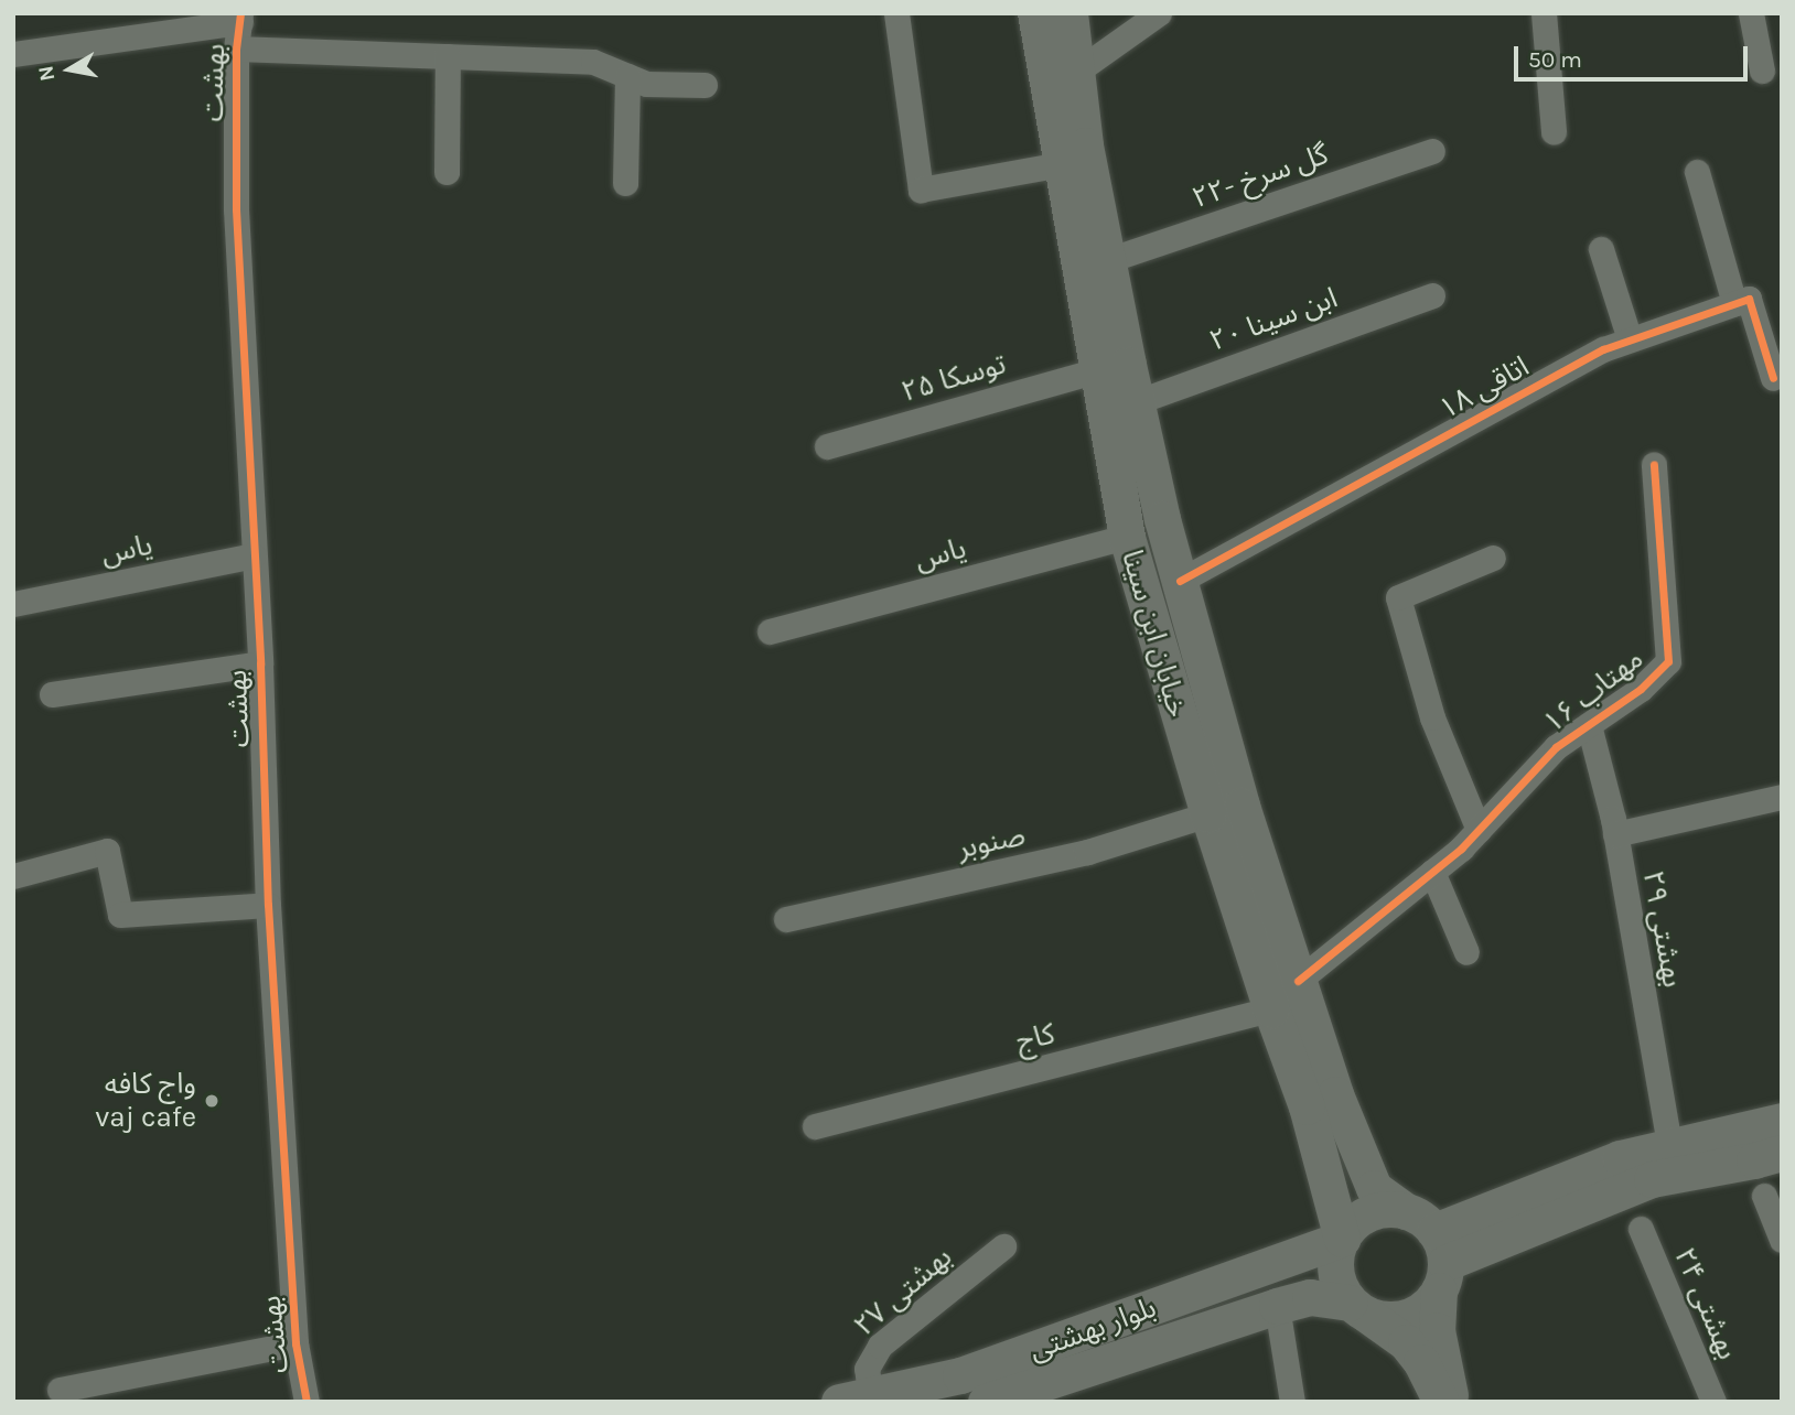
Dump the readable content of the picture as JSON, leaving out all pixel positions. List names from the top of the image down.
{
  "streets": {
    "main road": ["خیابان ابن سینا", "بلوار بهشتی"],
    "street": [
      "بهشت",
      "گل سرخ -۲۲",
      "ابن سینا ۲۰",
      "توسکا ۲۵",
      "اتاقی ۱۸",
      "یاس",
      "مهتاب ۱۶",
      "صنوبر",
      "بهشتی ۲۹",
      "کاج",
      "بهشتی ۲۷",
      "بهشتی ۲۴"
    ]
  },
  "crossings": [
    ["بهشت", "یاس"],
    ["گل سرخ -۲۲", "خیابان ابن سینا"],
    ["ابن سینا ۲۰", "خیابان ابن سینا"],
    ["توسکا ۲۵", "خیابان ابن سینا"],
    ["اتاقی ۱۸", "خیابان ابن سینا"],
    ["یاس", "خیابان ابن سینا"],
    ["خیابان ابن سینا", "مهتاب ۱۶"],
    ["خیابان ابن سینا", "صنوبر"],
    ["خیابان ابن سینا", "کاج"],
    ["خیابان ابن سینا", "بلوار بهشتی"],
    ["مهتاب ۱۶", "بهشتی ۲۹"],
    ["بهشتی ۲۷", "بلوار بهشتی"]
  ],
  "places": ["واج کافه vaj cafe"],
  "scale_bar": "50 m",
  "north": "left"
}
